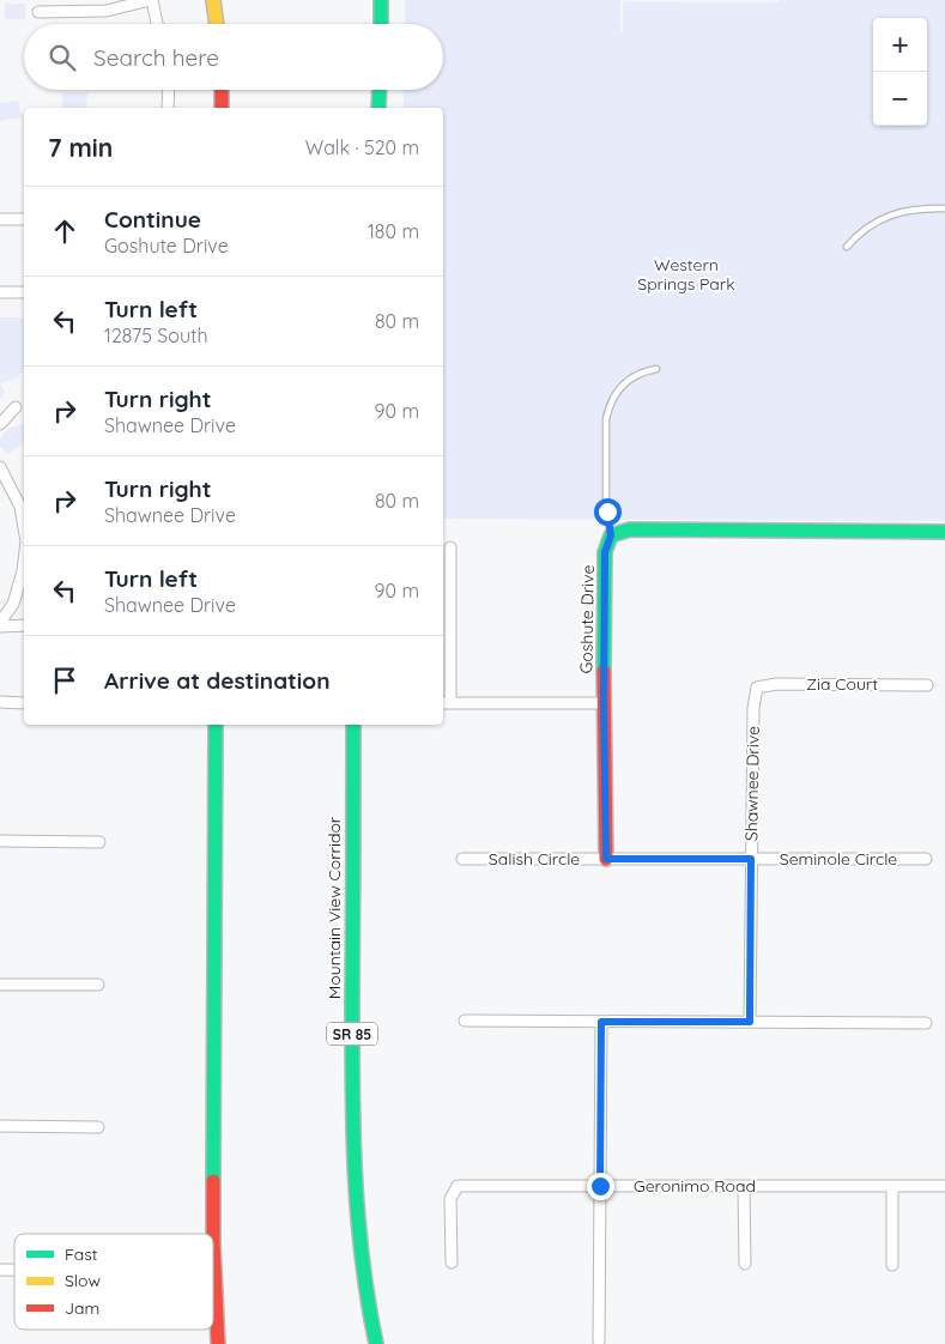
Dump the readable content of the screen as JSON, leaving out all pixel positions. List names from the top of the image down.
{
  "streets": {
    "main road": ["Goshute Drive", "Mountain View Corridor", "SR 85"],
    "street": [
      "Zia Court",
      "Shawnee Drive",
      "Salish Circle",
      "Seminole Circle",
      "Geronimo Road"
    ]
  },
  "crossings": [
    ["Goshute Drive", "Salish Circle"],
    ["Zia Court", "Shawnee Drive"],
    ["Shawnee Drive", "Salish Circle"],
    ["Shawnee Drive", "Seminole Circle"],
    ["Salish Circle", "Seminole Circle"]
  ],
  "parks": ["Western Springs Park"],
  "legend": ["Fast", "Slow", "Jam"],
  "page": {
    "map_buttons": ["+", "−"],
    "search": "Search here",
    "heading": ["7 min", "Walk · 520 m"],
    "list": [
      ["Continue", "Goshute Drive", "180 m"],
      ["Turn left", "12875 South", "80 m"],
      ["Turn right", "Shawnee Drive", "90 m"],
      ["Turn right", "Shawnee Drive", "80 m"],
      ["Turn left", "Shawnee Drive", "90 m"],
      "Arrive at destination"
    ]
  }
}
